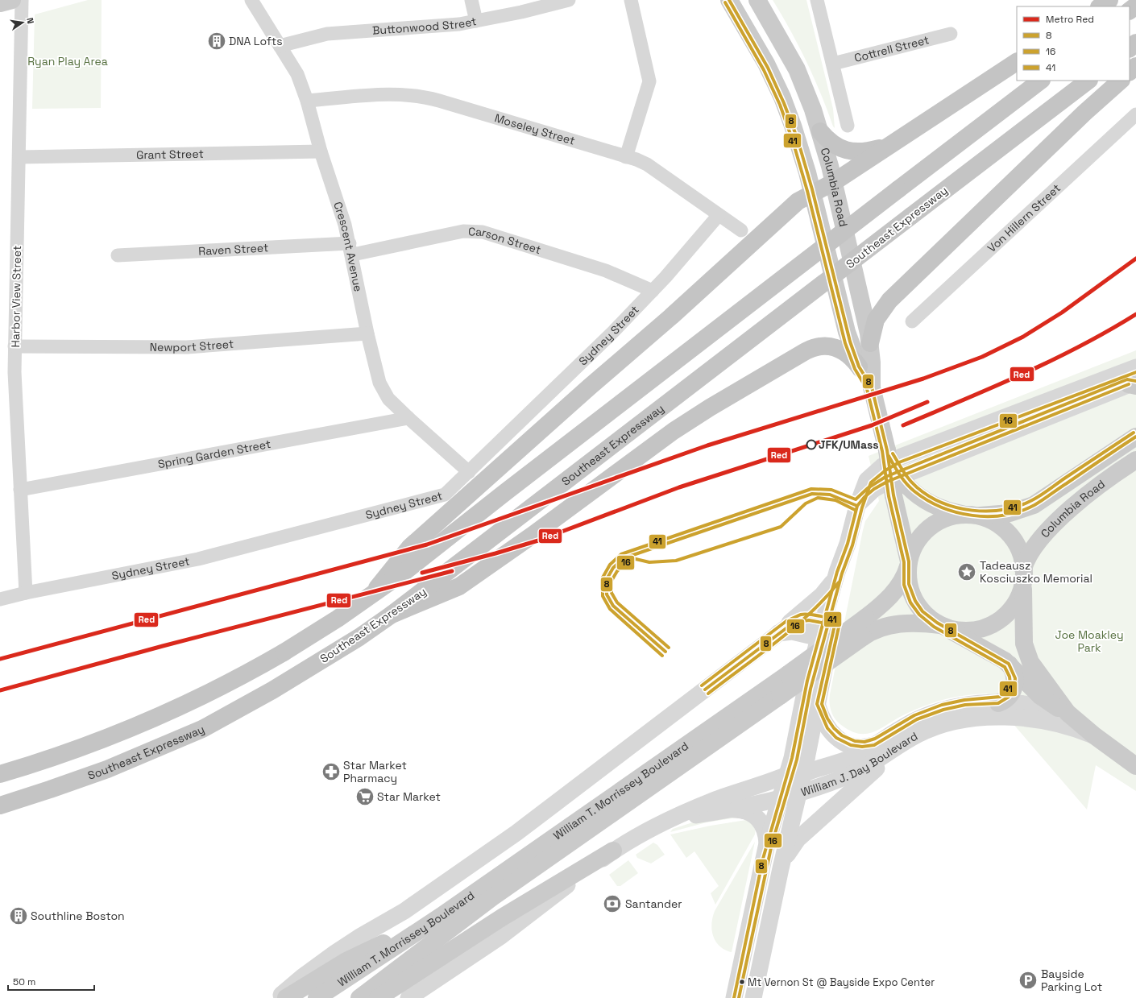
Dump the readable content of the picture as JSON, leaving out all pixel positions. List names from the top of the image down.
{
  "streets": {
    "highway": ["Southeast Expressway"],
    "main road": ["Columbia Road", "William J. Day Boulevard", "William T. Morrissey Boulevard"],
    "street": [
      "Buttonwood Street",
      "Cottrell Street",
      "Moseley Street",
      "Grant Street",
      "Von Hillern Street",
      "Carson Street",
      "Crescent Avenue",
      "Raven Street",
      "Harbor View Street",
      "Sydney Street",
      "Newport Street",
      "Spring Garden Street"
    ]
  },
  "crossings": [
    ["Buttonwood Street", "Crescent Avenue"],
    ["Moseley Street", "Crescent Avenue"],
    ["Moseley Street", "Sydney Street"],
    ["Grant Street", "Crescent Avenue"],
    ["Grant Street", "Harbor View Street"],
    ["Columbia Road", "William J. Day Boulevard"],
    ["Columbia Road", "William T. Morrissey Boulevard"],
    ["Carson Street", "Crescent Avenue"],
    ["Carson Street", "Raven Street"],
    ["Carson Street", "Sydney Street"],
    ["Crescent Avenue", "Raven Street"],
    ["Crescent Avenue", "Sydney Street"],
    ["Crescent Avenue", "Newport Street"],
    ["Crescent Avenue", "Spring Garden Street"],
    ["Harbor View Street", "Sydney Street"],
    ["Harbor View Street", "Newport Street"],
    ["Harbor View Street", "Spring Garden Street"],
    ["William J. Day Boulevard", "William T. Morrissey Boulevard"]
  ],
  "parks": ["Ryan Play Area", "Joe Moakley Park"],
  "places": {
    "building": ["DNA Lofts", "Southline Boston"],
    "other": ["JFK/UMass", "Mt Vernon St @ Bayside Expo Center"],
    "place": ["Tadeausz Kosciuszko Memorial"],
    "pharmacy": ["Star Market Pharmacy"],
    "supermarket": ["Star Market"],
    "bank": ["Santander"],
    "parking": ["Bayside Parking Lot"]
  },
  "lines": [
    "transit line 8",
    "transit line 41",
    "metro line Red",
    "transit line 16"
  ],
  "legend": [
    "Metro Red",
    "8",
    "16",
    "41"
  ],
  "scale_bar": "50 m",
  "north": "right"
}
